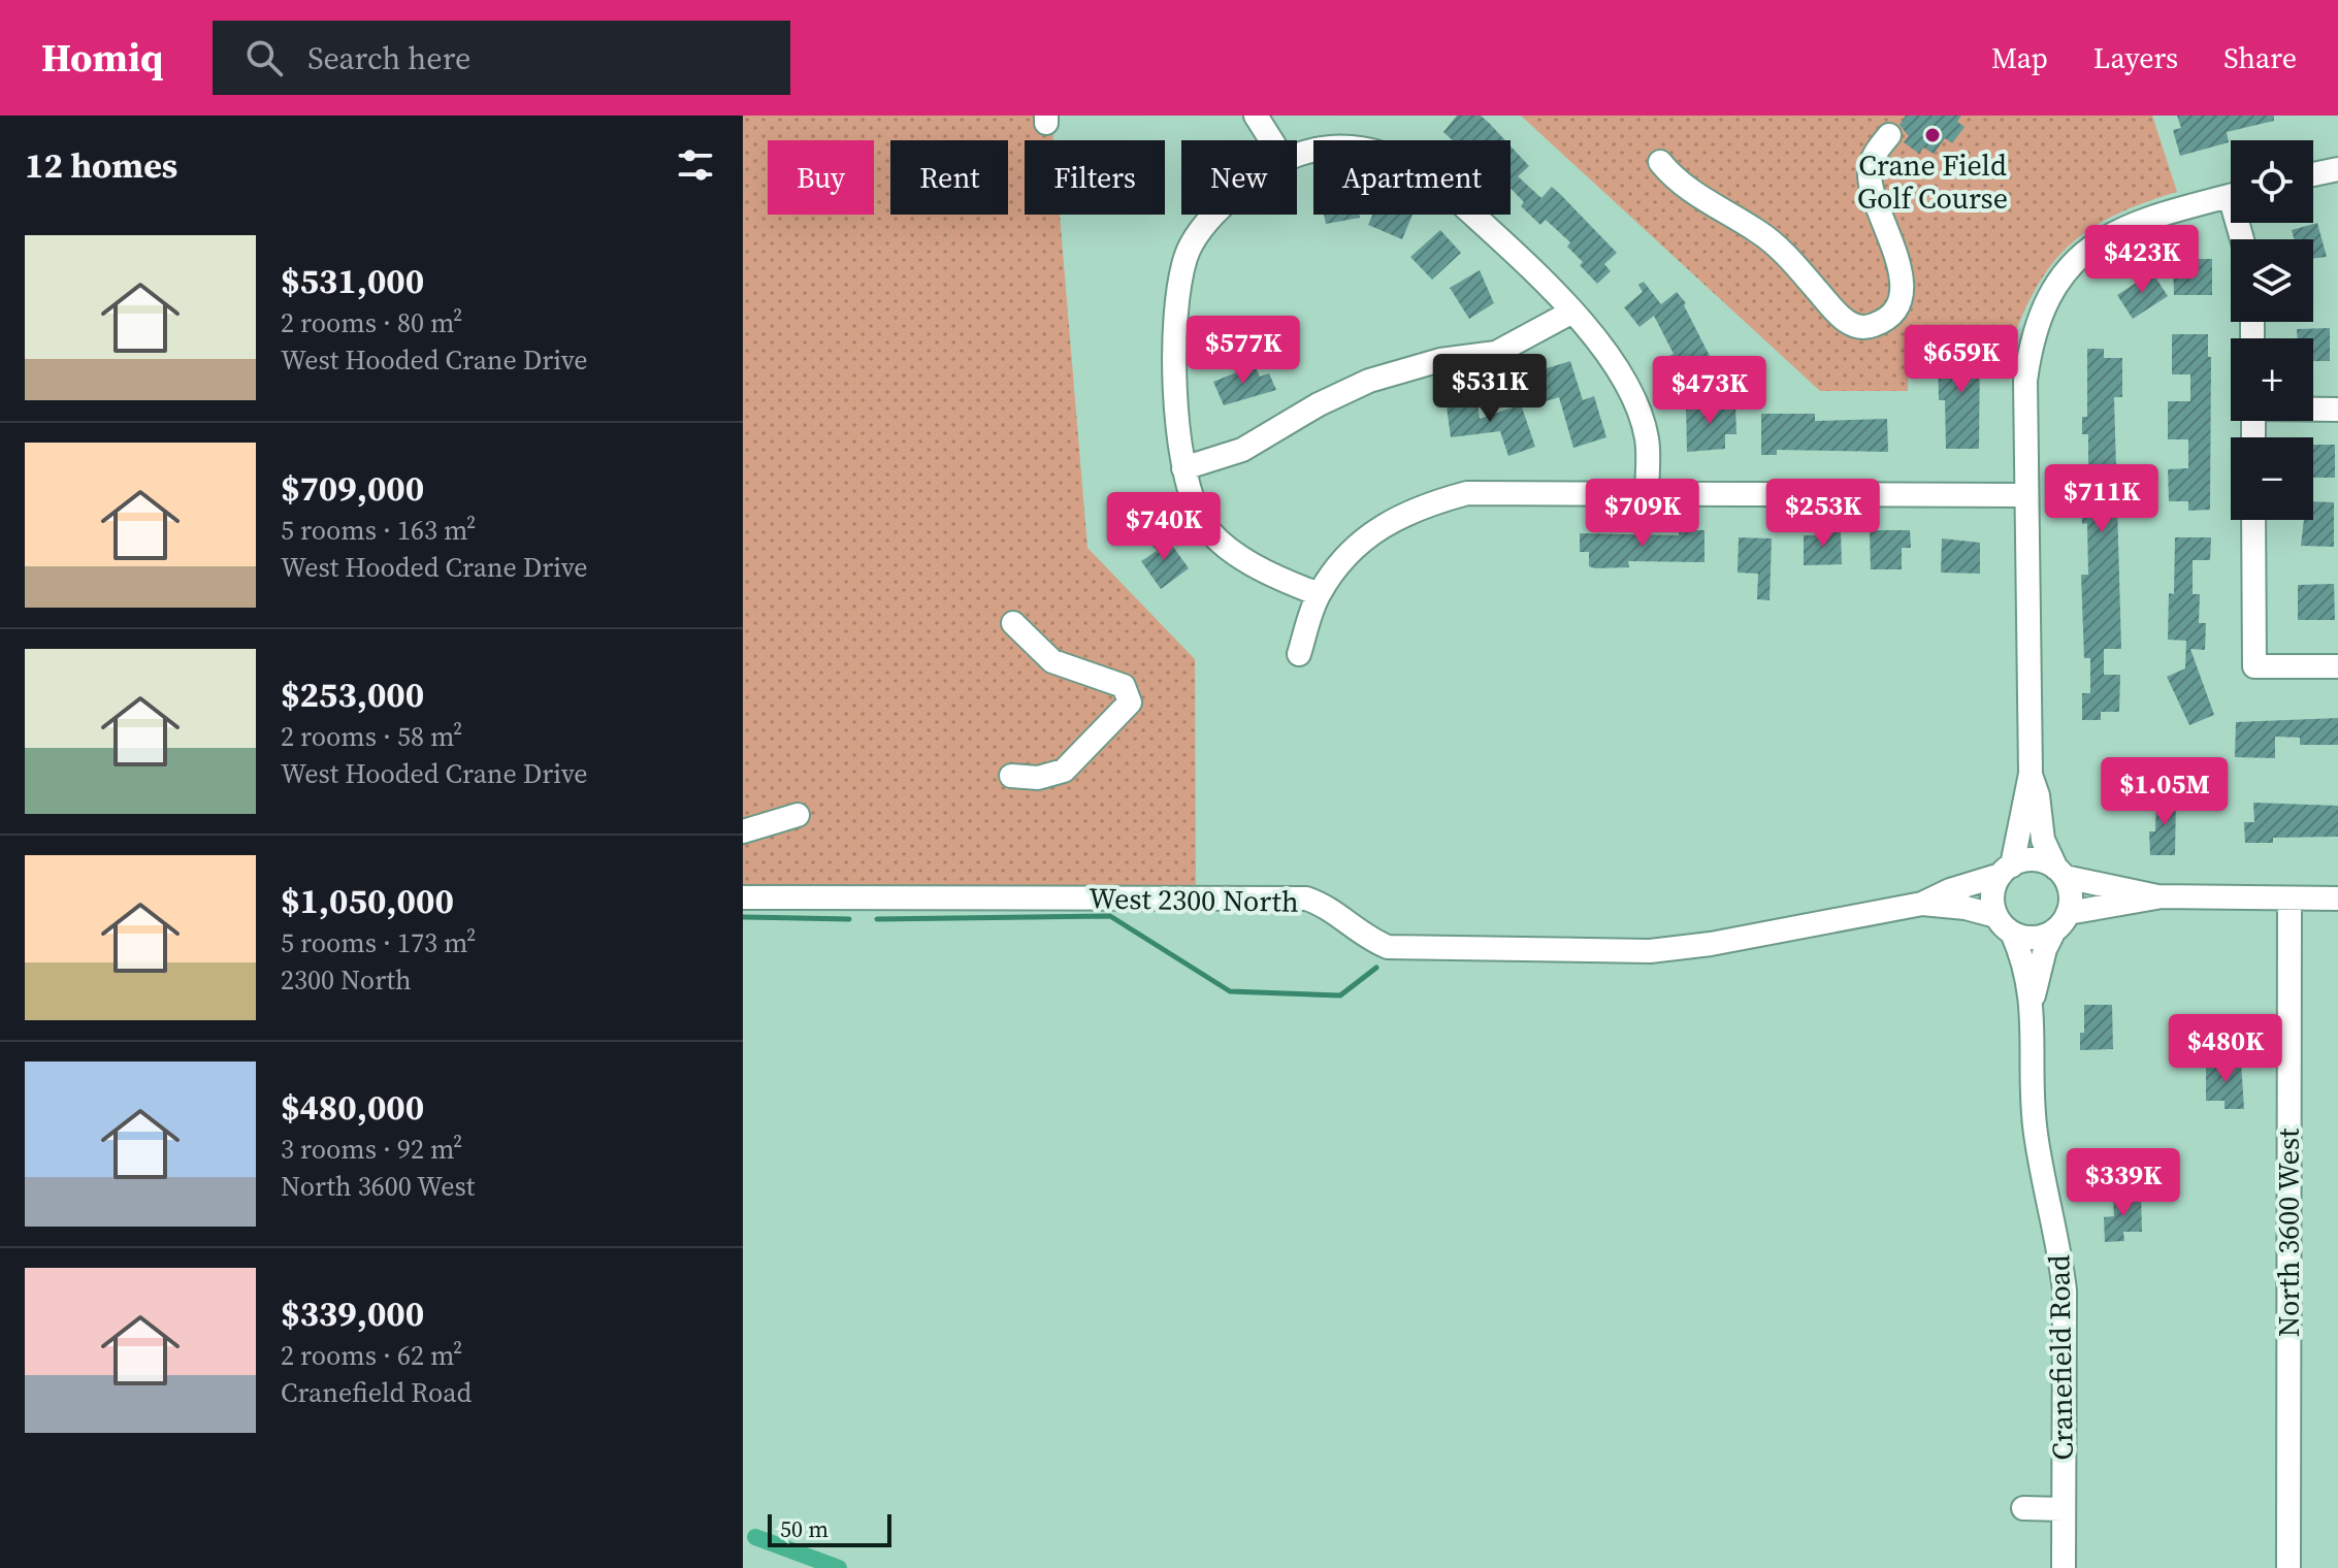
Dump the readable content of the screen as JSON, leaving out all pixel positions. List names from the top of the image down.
{
  "streets": {
    "street": ["West 2300 North", "North 3600 West", "Cranefield Road"]
  },
  "places": ["Crane Field Golf Course"],
  "scale_bar": "50 m",
  "page": {
    "header": "Homiq",
    "search": "Search here",
    "nav": ["Map", "Layers", "Share"],
    "heading": "12 homes",
    "map_buttons": ["+", "−"],
    "chip": [
      "Buy",
      "Rent",
      "Filters",
      "New",
      "Apartment"
    ],
    "list": [
      {
        "name": "$531,000",
        "note": "2 rooms · 80 m² · West Hooded Crane Drive"
      },
      {
        "name": "$709,000",
        "note": "5 rooms · 163 m² · West Hooded Crane Drive"
      },
      {
        "name": "$253,000",
        "note": "2 rooms · 58 m² · West Hooded Crane Drive"
      },
      {
        "name": "$1,050,000",
        "note": "5 rooms · 173 m² · 2300 North"
      },
      {
        "name": "$480,000",
        "note": "3 rooms · 92 m² · North 3600 West"
      },
      {
        "name": "$339,000",
        "note": "2 rooms · 62 m² · Cranefield Road"
      }
    ],
    "price": [
      "$423K",
      "$577K",
      "$659K",
      "$531K",
      "$473K",
      "$711K",
      "$709K",
      "$253K",
      "$740K",
      "$1.05M",
      "$480K",
      "$339K"
    ],
    "scale": "50 m"
  }
}
